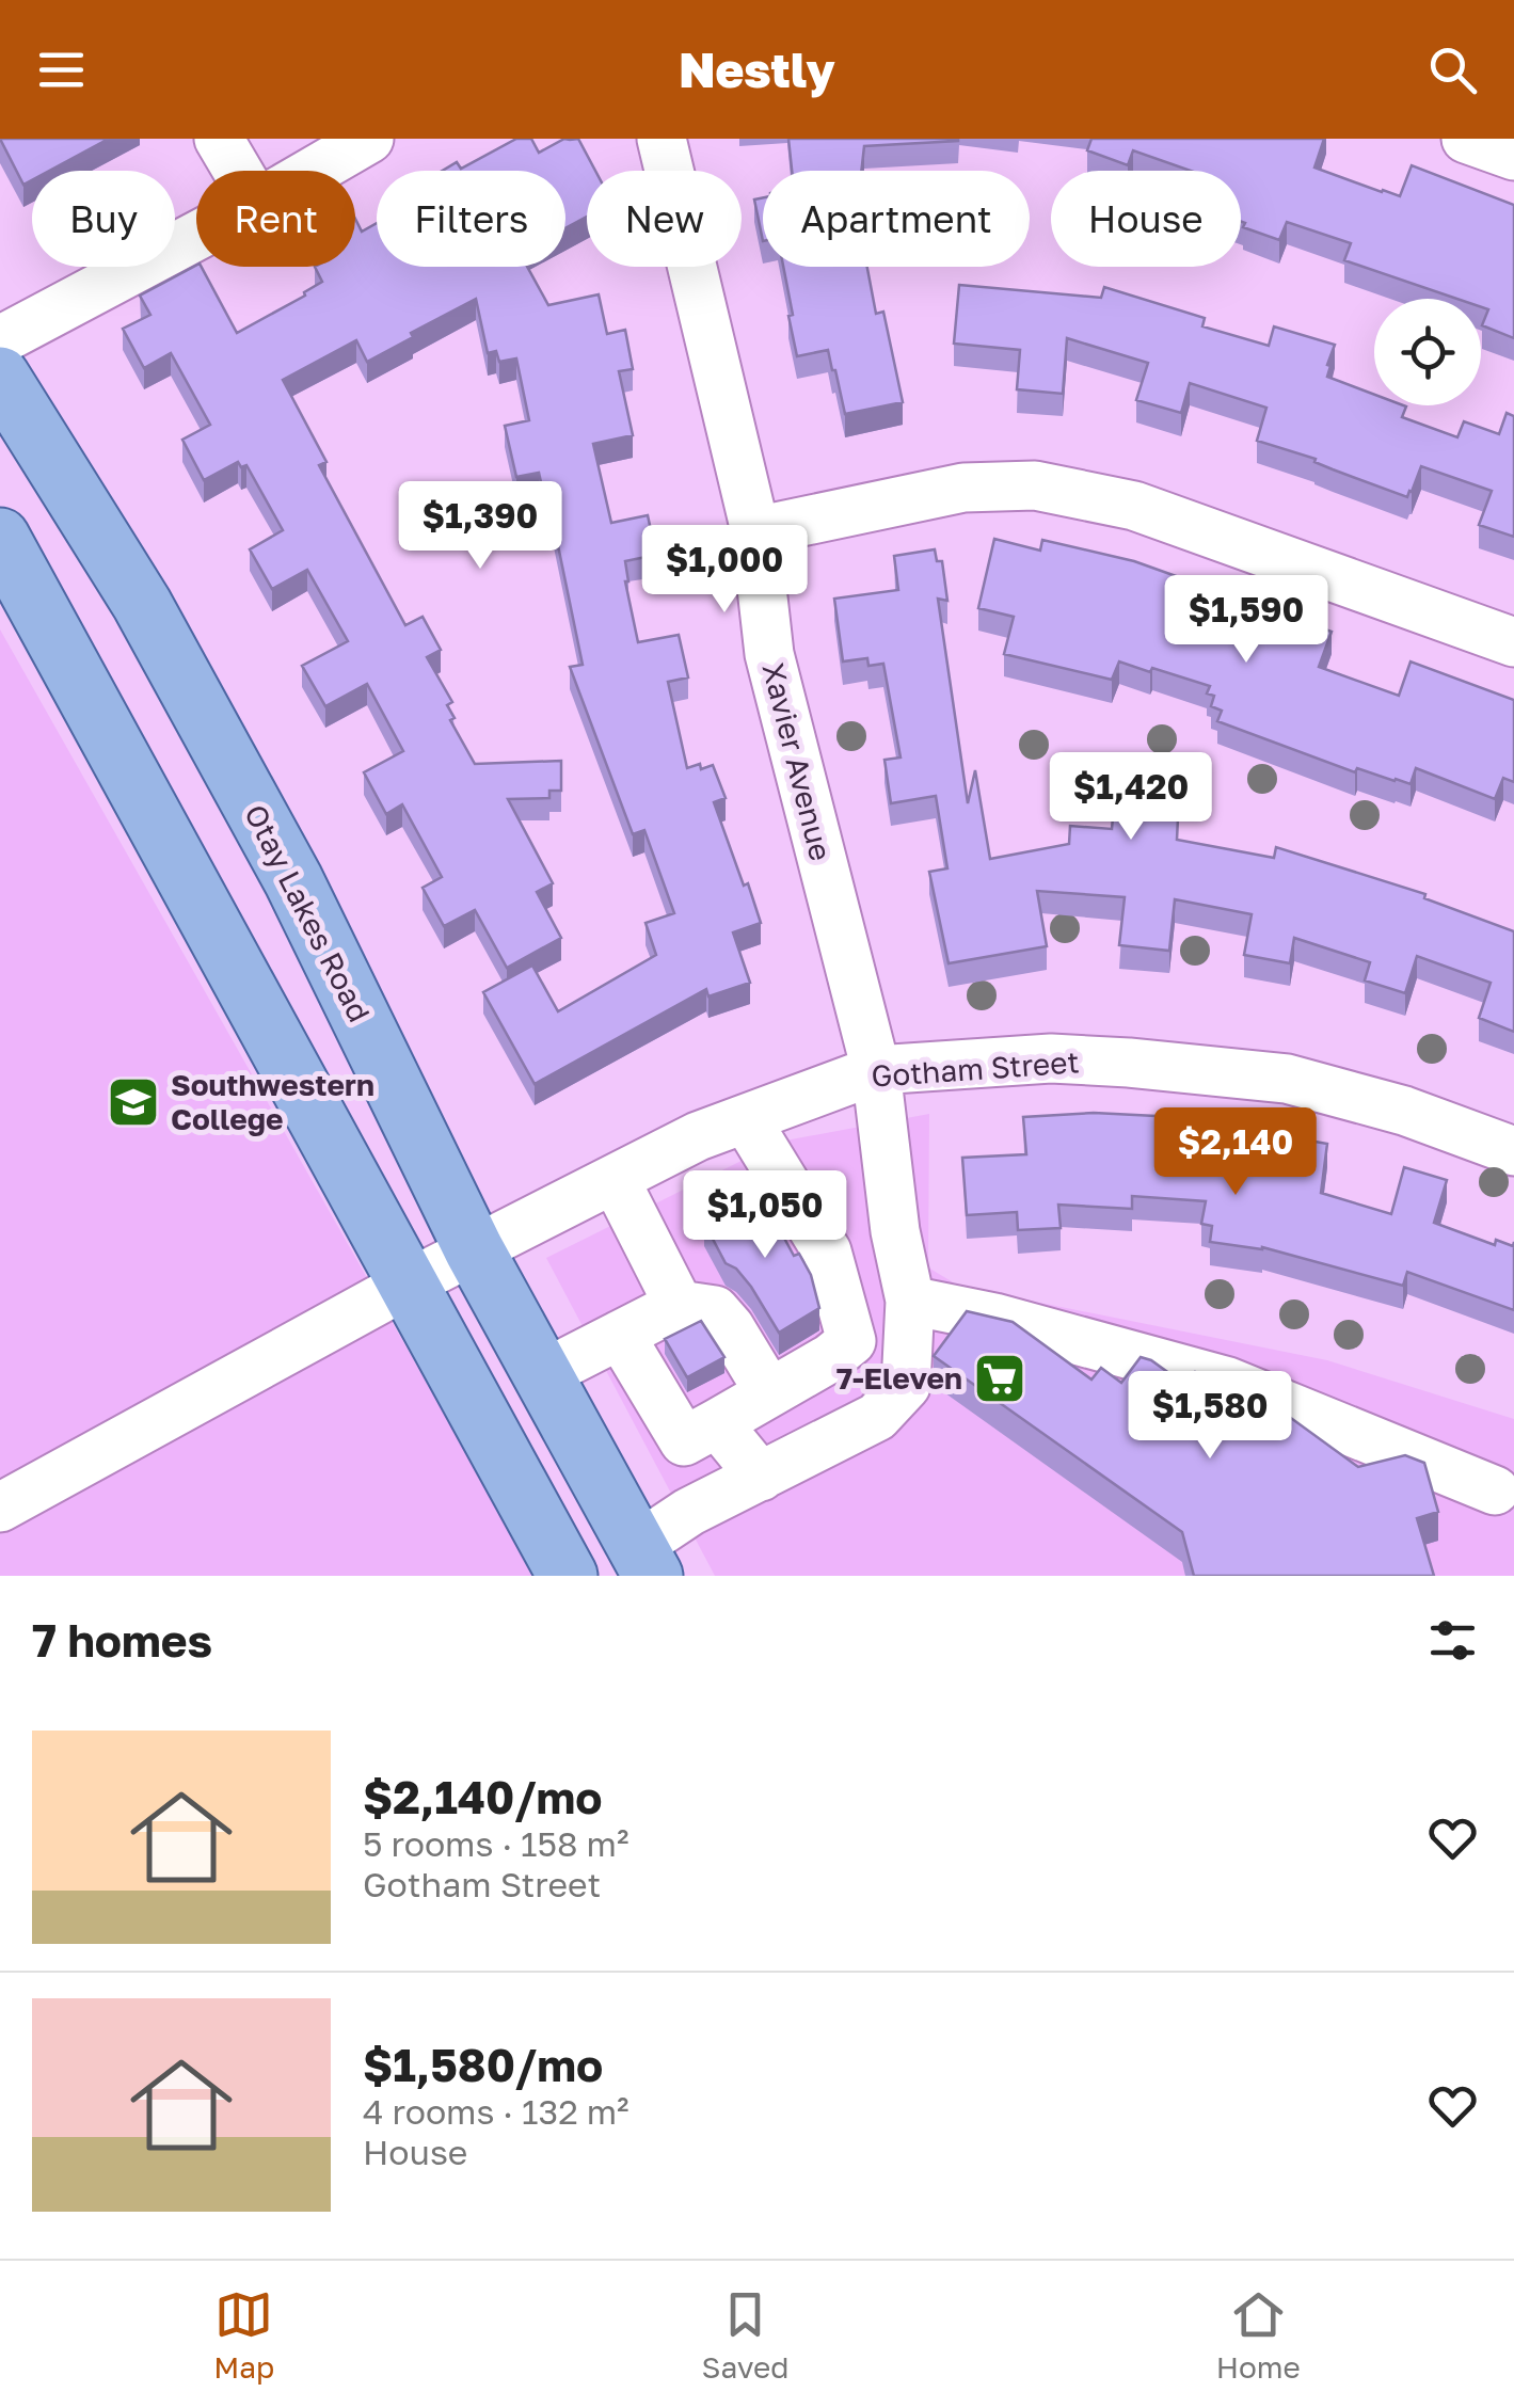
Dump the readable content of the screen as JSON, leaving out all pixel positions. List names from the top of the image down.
{
  "streets": {
    "main road": ["Otay Lakes Road"],
    "street": ["Xavier Avenue", "Gotham Street"]
  },
  "crossings": [
    ["Xavier Avenue", "Otay Lakes Road"],
    ["Xavier Avenue", "Gotham Street"],
    ["Otay Lakes Road", "Gotham Street"]
  ],
  "places": {
    "school or university": ["Southwestern College"],
    "supermarket": ["7-Eleven"]
  },
  "page": {
    "header": "Nestly",
    "chip": [
      "Buy",
      "Rent",
      "Filters",
      "New",
      "Apartment",
      "House"
    ],
    "price": [
      "$1,390",
      "$1,000",
      "$1,590",
      "$1,420",
      "$2,140",
      "$1,050",
      "$1,580"
    ],
    "heading": "7 homes",
    "list": [
      {
        "name": "$2,140/mo",
        "note": "5 rooms · 158 m² · Gotham Street"
      },
      {
        "name": "$1,580/mo",
        "note": "4 rooms · 132 m² · House"
      }
    ],
    "tabs": ["Map", "Saved", "Home"]
  }
}
